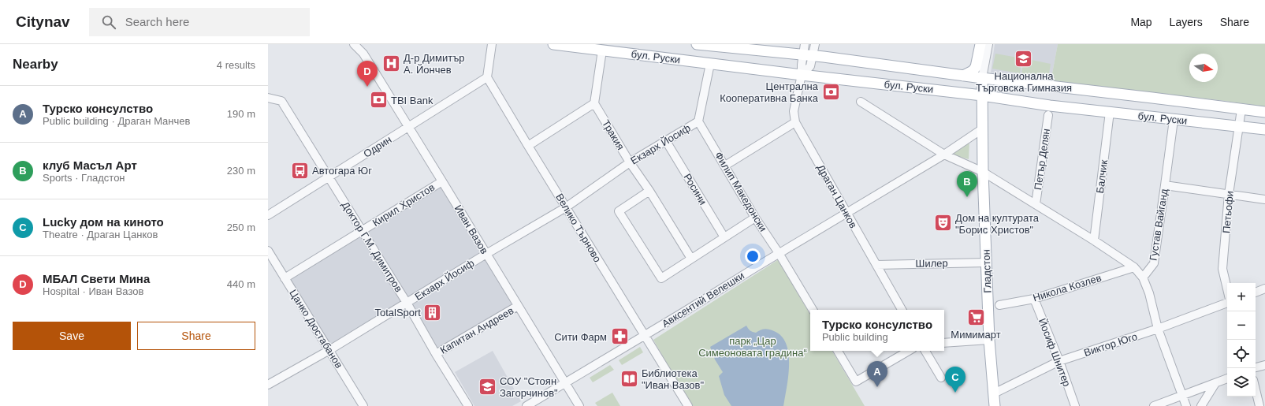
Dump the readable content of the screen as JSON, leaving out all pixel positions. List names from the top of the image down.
{
  "streets": {
    "main road": ["бул. Руски", "Гладстон"],
    "street": [
      "Тракия",
      "Екзарх Йосиф",
      "Одрин",
      "Петър Делян",
      "Балчик",
      "Росини",
      "Филип Македонски",
      "Драган Цанков",
      "Кирил Христов",
      "Петьофи",
      "Густав Вайганд",
      "Велико Търново",
      "Иван Вазов",
      "Доктор Г.М. Димитров",
      "Шилер",
      "Никола Козлев",
      "Авксентий Велешки",
      "Цанко Дюстабанов",
      "Капитан Андреев",
      "Виктор Юго",
      "Йосиф Шнитер"
    ]
  },
  "crossings": [
    ["бул. Руски", "Балчик"],
    ["бул. Руски", "Драган Цанков"],
    ["бул. Руски", "Петьофи"],
    ["бул. Руски", "Густав Вайганд"],
    ["бул. Руски", "Гладстон"],
    ["Тракия", "Екзарх Йосиф"],
    ["Екзарх Йосиф", "Росини"],
    ["Екзарх Йосиф", "Филип Македонски"],
    ["Екзарх Йосиф", "Велико Търново"],
    ["Екзарх Йосиф", "Иван Вазов"],
    ["Екзарх Йосиф", "Доктор Г.М. Димитров"],
    ["Екзарх Йосиф", "Цанко Дюстабанов"],
    ["Одрин", "Велико Търново"],
    ["Одрин", "Иван Вазов"],
    ["Одрин", "Доктор Г.М. Димитров"],
    ["Филип Македонски", "Авксентий Велешки"],
    ["Драган Цанков", "Шилер"],
    ["Драган Цанков", "Авксентий Велешки"],
    ["Кирил Христов", "Иван Вазов"],
    ["Кирил Христов", "Доктор Г.М. Димитров"],
    ["Кирил Христов", "Цанко Дюстабанов"],
    ["Велико Търново", "Авксентий Велешки"],
    ["Иван Вазов", "Авксентий Велешки"],
    ["Иван Вазов", "Капитан Андреев"],
    ["Доктор Г.М. Димитров", "Капитан Андреев"],
    ["Шилер", "Гладстон"],
    ["Гладстон", "Авксентий Велешки"],
    ["Гладстон", "Виктор Юго"],
    ["Никола Козлев", "Йосиф Шнитер"],
    ["Виктор Юго", "Йосиф Шнитер"]
  ],
  "parks": ["парк „Цар Симеоновата градина“"],
  "places": {
    "school or university": ["Национална Търговска Гимназия", "СОУ \"Стоян Загорчинов\""],
    "hospital": ["Д-р Димитър А. Йончев"],
    "bank": ["Централна Кооперативна Банка", "TBI Bank"],
    "bus stop": ["Автогара Юг"],
    "theatre": ["Дом на културата \"Борис Христов\""],
    "building": ["TotalSport"],
    "supermarket": ["Мимимарт"],
    "pharmacy": ["Сити Фарм"],
    "library": ["Библиотека \"Иван Вазов\""]
  },
  "north": "right",
  "page": {
    "header": "Citynav",
    "search": "Search here",
    "nav": ["Map", "Layers", "Share"],
    "heading": ["Nearby", "4 results"],
    "pins": [
      "D",
      "B",
      "A",
      "C"
    ],
    "list": [
      {
        "mark": "A",
        "name": "Турско консулство",
        "note": "Public building · Драган Манчев",
        "value": "190 m"
      },
      {
        "mark": "B",
        "name": "клуб Масъл Арт",
        "note": "Sports · Гладстон",
        "value": "230 m"
      },
      {
        "mark": "C",
        "name": "Lucky дом на киното",
        "note": "Theatre · Драган Цанков",
        "value": "250 m"
      },
      {
        "mark": "D",
        "name": "МБАЛ Свети Мина",
        "note": "Hospital · Иван Вазов",
        "value": "440 m"
      }
    ],
    "map_buttons": ["+", "−"],
    "popup": ["Турско консулство", "Public building"],
    "buttons": ["Save", "Share"]
  }
}
